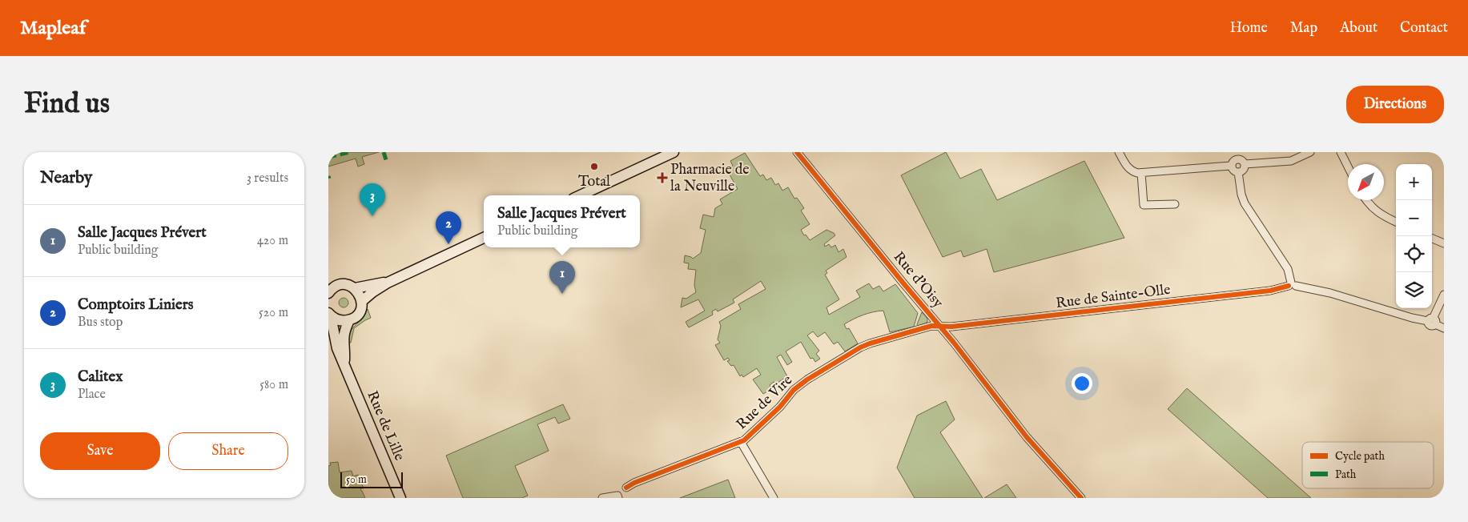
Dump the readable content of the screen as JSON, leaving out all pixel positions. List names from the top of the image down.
{
  "streets": {
    "main road": ["Rue de Lille"],
    "street": ["Rue d'Oisy", "Rue de Sainte-Olle", "Rue de Vire"]
  },
  "crossings": [
    ["Rue d'Oisy", "Rue de Sainte-Olle"],
    ["Rue d'Oisy", "Rue de Vire"],
    ["Rue de Sainte-Olle", "Rue de Vire"]
  ],
  "places": {
    "other": ["Total"],
    "health": ["Pharmacie de la Neuville"]
  },
  "legend": ["Cycle path", "Path"],
  "scale_bar": "50 m",
  "north": "bottom left",
  "page": {
    "header": "Mapleaf",
    "nav": [
      "Home",
      "Map",
      "About",
      "Contact"
    ],
    "buttons": [
      "Directions",
      ["Save", "Share"]
    ],
    "title": "Find us",
    "heading": ["Nearby", "3 results"],
    "map_buttons": ["+", "−"],
    "pins": ["3", "2", "1"],
    "popup": ["Salle Jacques Prévert", "Public building"],
    "list": [
      {
        "mark": "1",
        "name": "Salle Jacques Prévert",
        "note": "Public building",
        "value": "420 m"
      },
      {
        "mark": "2",
        "name": "Comptoirs Liniers",
        "note": "Bus stop",
        "value": "520 m"
      },
      {
        "mark": "3",
        "name": "Calitex",
        "note": "Place",
        "value": "580 m"
      }
    ],
    "scale": "50 m"
  }
}
